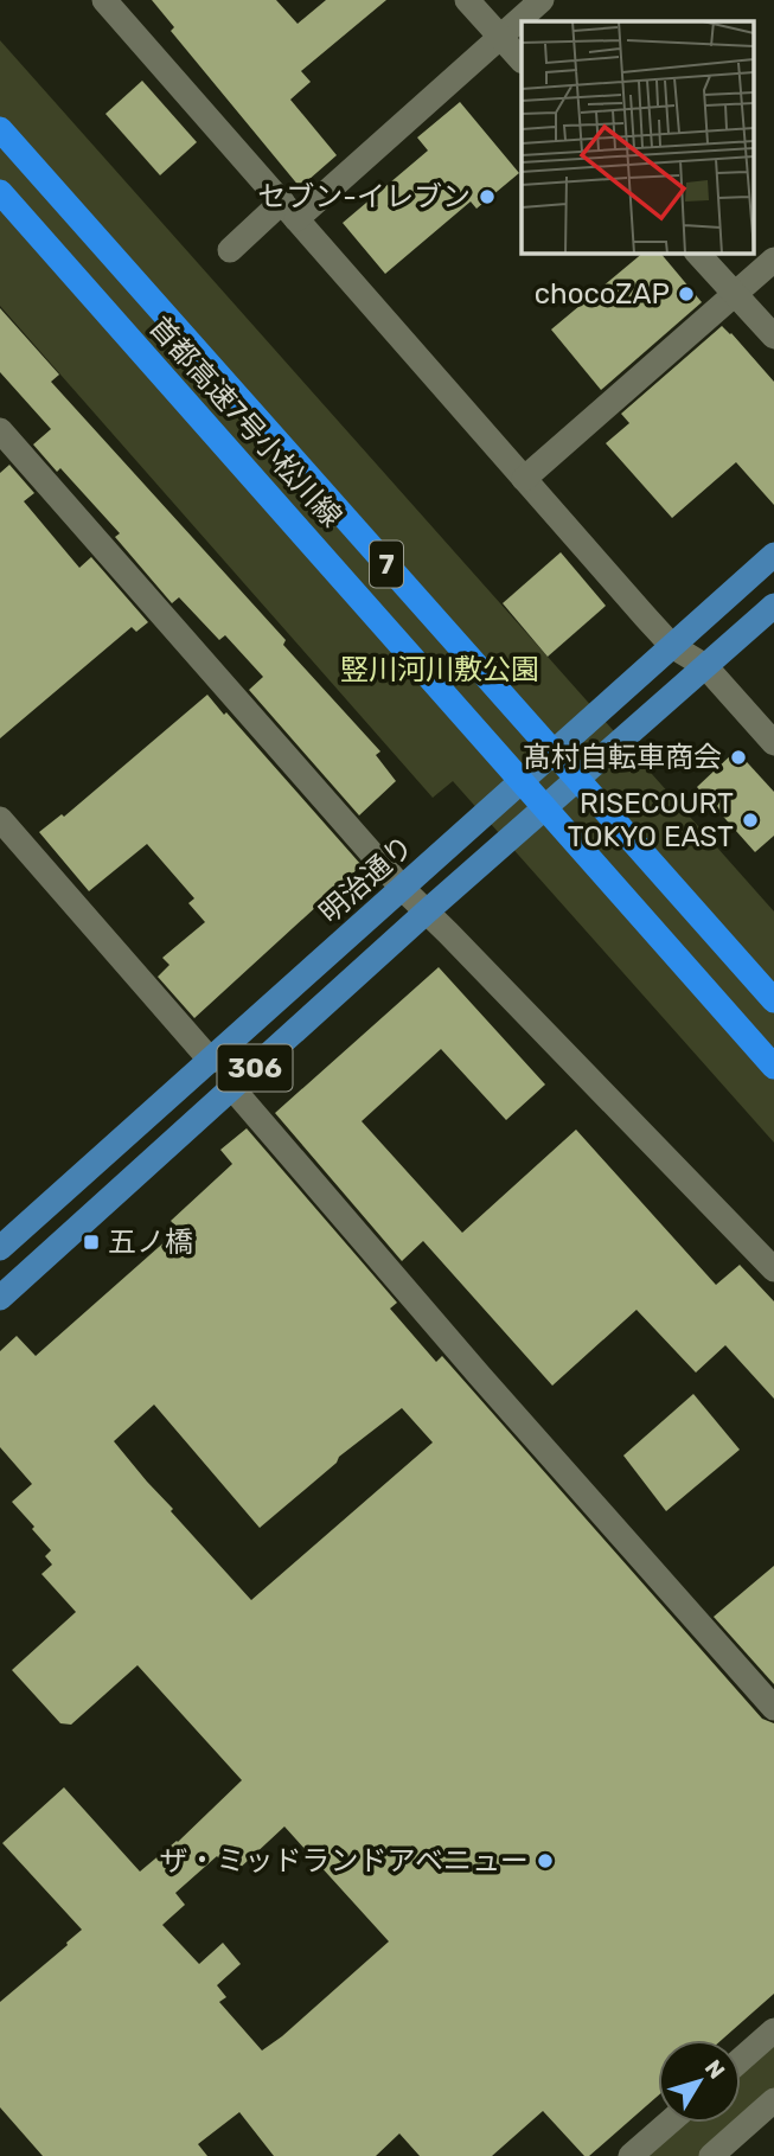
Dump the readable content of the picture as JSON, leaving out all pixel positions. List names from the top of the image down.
{
  "streets": {
    "highway": ["首都高速7号小松川線", "7"],
    "main road": ["明治通り", "306"]
  },
  "parks": ["竪川河川敷公園"],
  "places": {
    "other": [
      "セブン-イレブン",
      "chocoZAP",
      "髙村自転車商会",
      "RISECOURT TOKYO EAST",
      "ザ・ミッドランドアベニュー"
    ],
    "transit": ["五ノ橋"]
  },
  "north": "top right"
}
